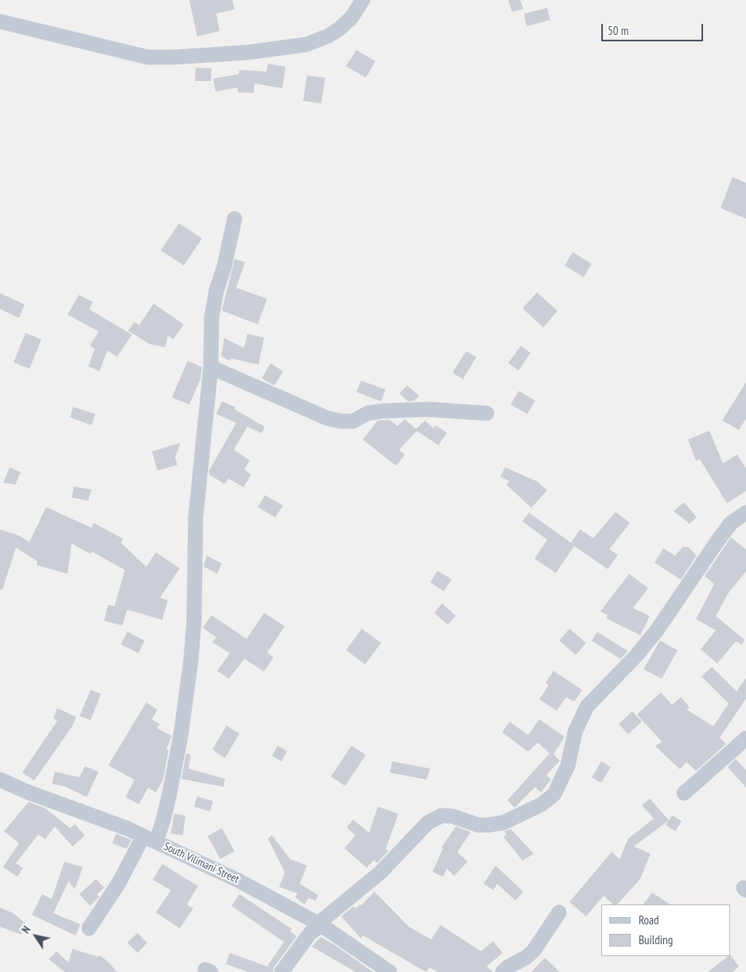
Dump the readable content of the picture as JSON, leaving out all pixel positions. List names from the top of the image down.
{
  "streets": {
    "street": ["South Vilimani Street"]
  },
  "legend": ["Road", "Building"],
  "scale_bar": "50 m",
  "north": "top left"
}
